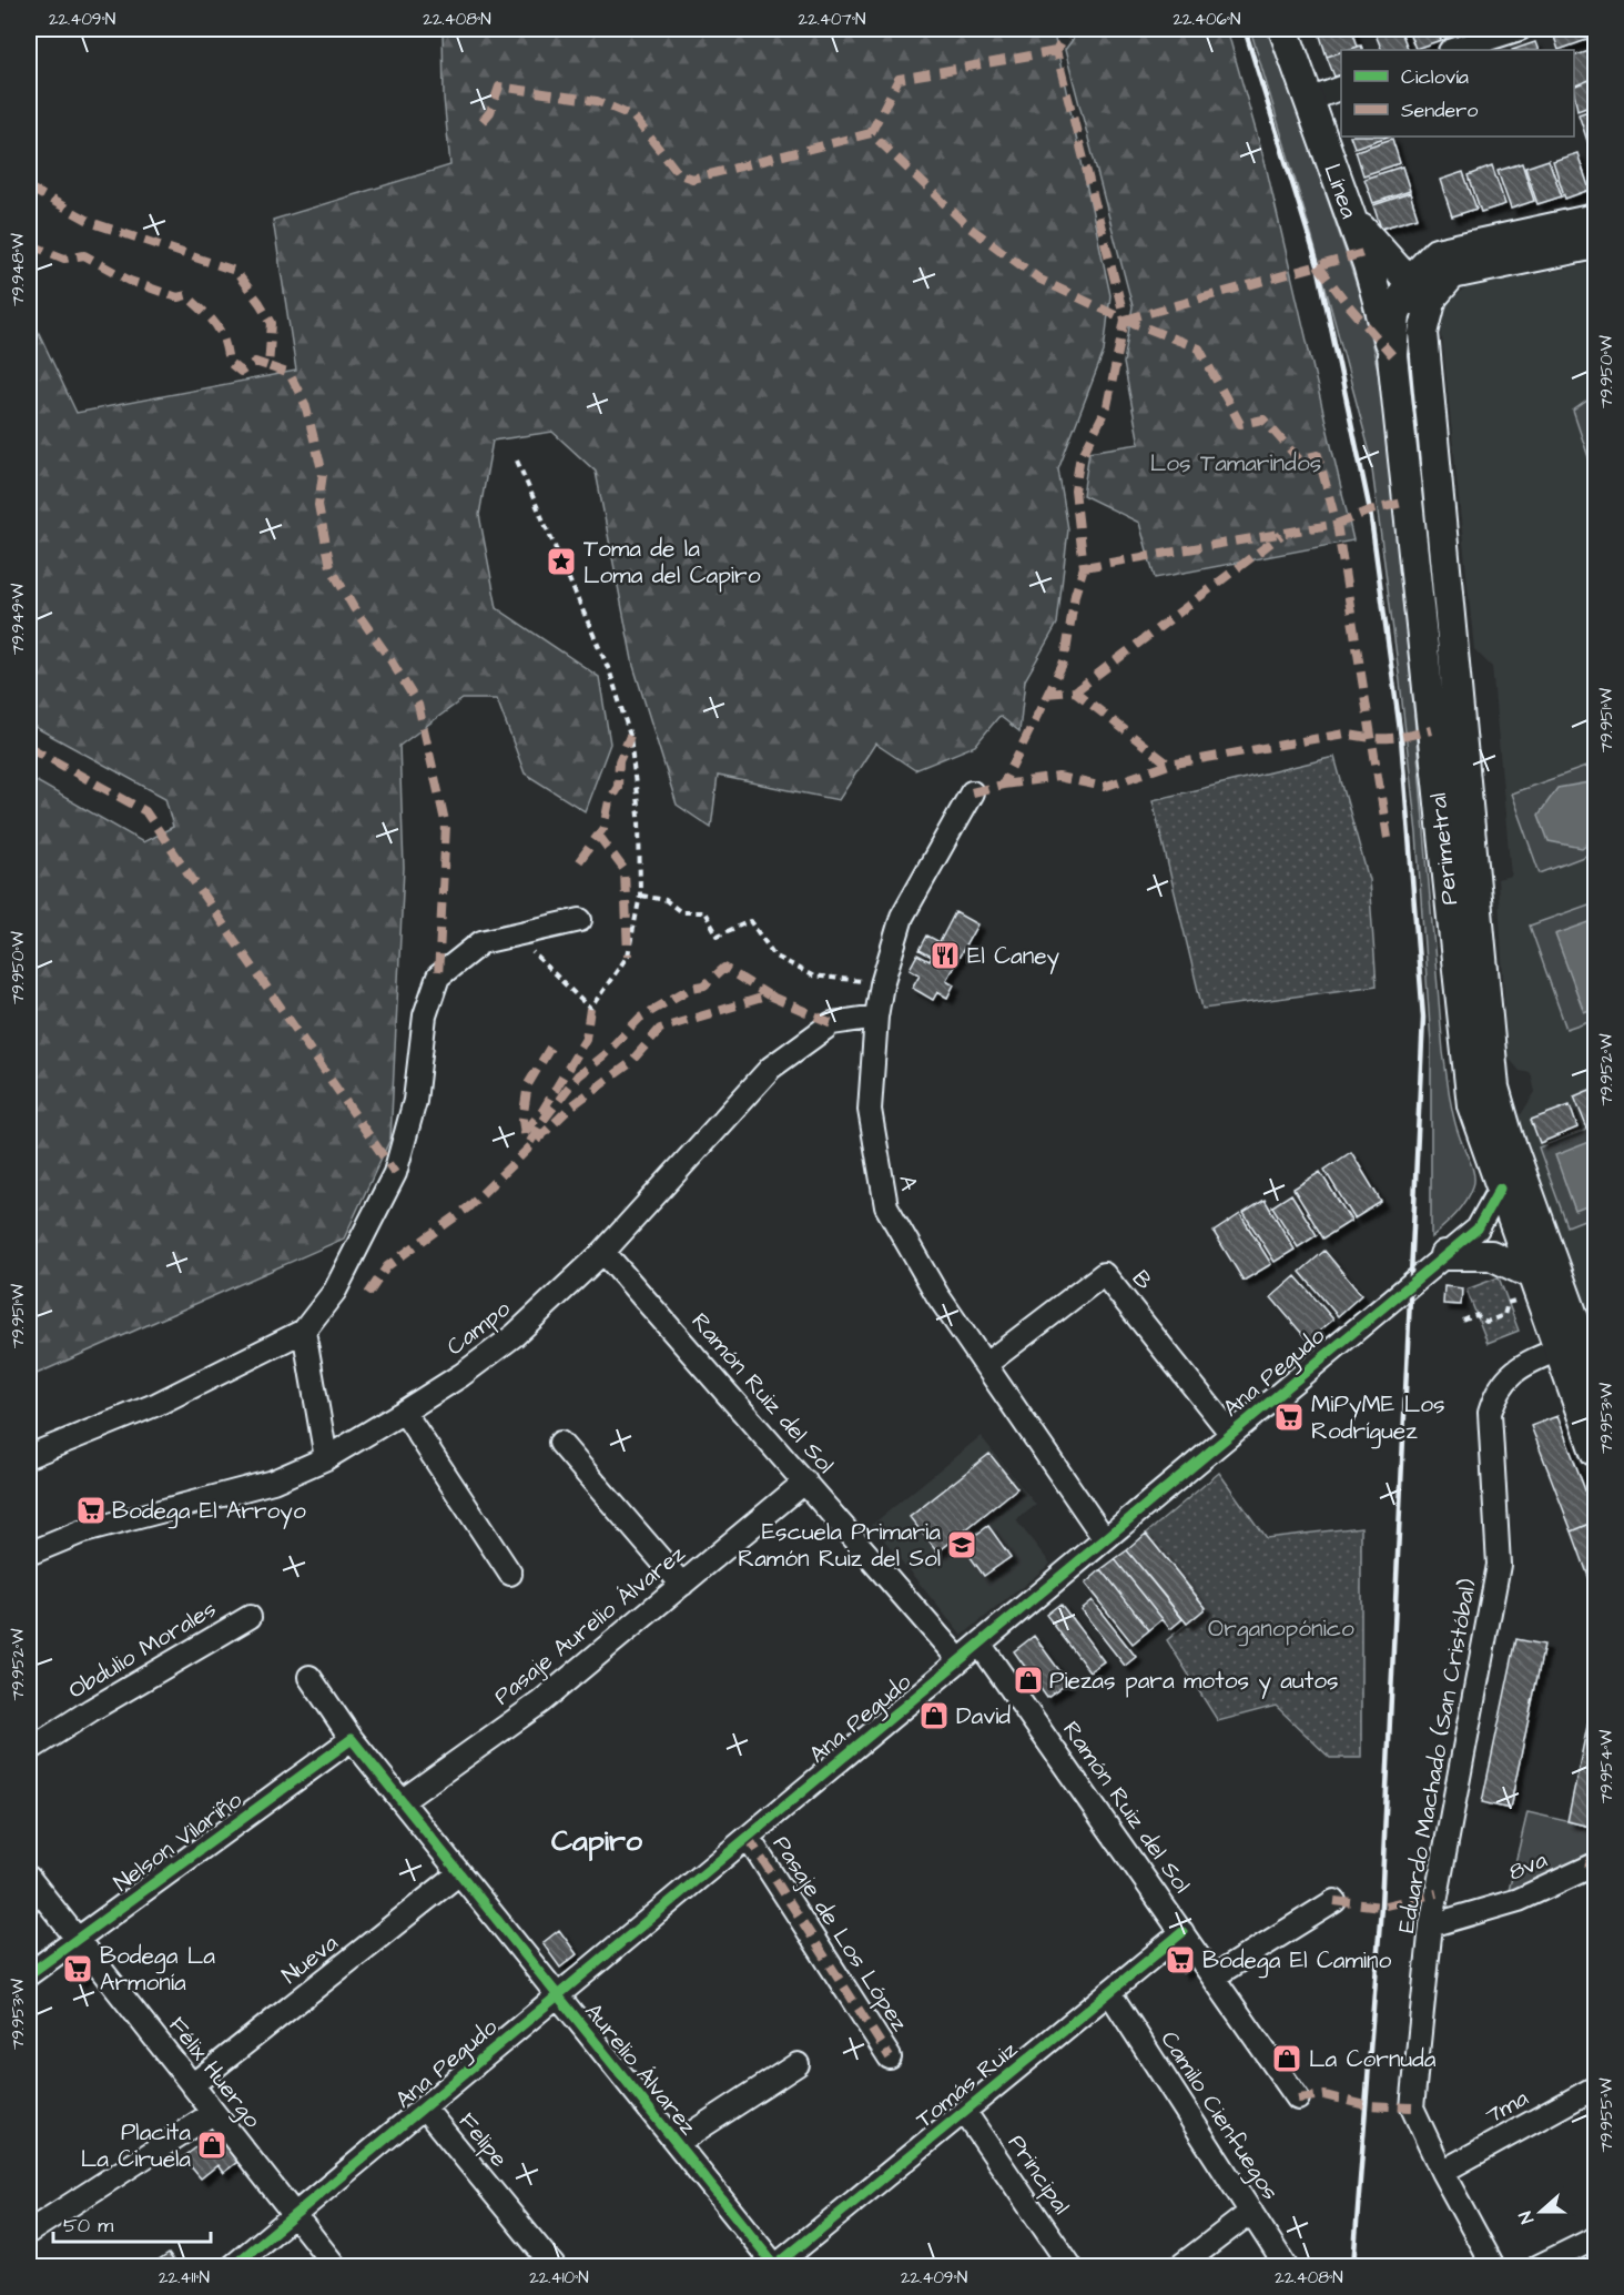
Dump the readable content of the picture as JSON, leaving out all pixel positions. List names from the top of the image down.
{
  "streets": {
    "main road": ["Línea", "Perimetral"],
    "street": [
      "A",
      "B",
      "Campo",
      "Ana Pegudo",
      "Ramón Ruiz del Sol",
      "Pasaje Aurelio Álvarez",
      "Obdulio Morales",
      "Eduardo Machado (San Cristóbal)",
      "Nelson Vilariño",
      "8va",
      "Pasaje de Los López",
      "Nueva",
      "Aurelio Álvarez",
      "Félix Huergo",
      "Tomás Ruiz",
      "7ma",
      "Camilo Cienfuegos",
      "Felipe",
      "Principal"
    ]
  },
  "crossings": [
    ["Línea", "Perimetral"],
    ["Perimetral", "Ana Pegudo"],
    ["Perimetral", "Eduardo Machado (San Cristóbal)"],
    ["A", "B"],
    ["A", "Campo"],
    ["A", "Ana Pegudo"],
    ["B", "Ana Pegudo"],
    ["Campo", "Ramón Ruiz del Sol"],
    ["Ana Pegudo", "Ramón Ruiz del Sol"],
    ["Ana Pegudo", "Pasaje de Los López"],
    ["Ana Pegudo", "Aurelio Álvarez"],
    ["Ana Pegudo", "Félix Huergo"],
    ["Ana Pegudo", "Felipe"],
    ["Ramón Ruiz del Sol", "Pasaje Aurelio Álvarez"],
    ["Ramón Ruiz del Sol", "Tomás Ruiz"],
    ["Pasaje Aurelio Álvarez", "Aurelio Álvarez"],
    ["Eduardo Machado (San Cristóbal)", "8va"],
    ["Eduardo Machado (San Cristóbal)", "7ma"],
    ["Nelson Vilariño", "Aurelio Álvarez"],
    ["Nelson Vilariño", "Félix Huergo"],
    ["Nueva", "Aurelio Álvarez"],
    ["Nueva", "Félix Huergo"],
    ["Aurelio Álvarez", "Tomás Ruiz"],
    ["Tomás Ruiz", "Camilo Cienfuegos"],
    ["Tomás Ruiz", "Principal"]
  ],
  "districts": ["Capiro"],
  "parks": ["Los Tamarindos", "Organopónico"],
  "places": {
    "place": ["Toma de la Loma del Capiro"],
    "restaurant": ["El Caney"],
    "supermarket": [
      "MiPyME Los Rodríguez",
      "Bodega El Arroyo",
      "Bodega El Camino",
      "Bodega La Armonía"
    ],
    "school or university": ["Escuela Primaria Ramón Ruiz del Sol"],
    "shop": [
      "Piezas para motos y autos",
      "David",
      "La Cornuda",
      "Placita La Ciruela"
    ]
  },
  "legend": ["Ciclovía", "Sendero"],
  "scale_bar": "50 m",
  "north": "left",
  "coordinates": [
    "22.409°N",
    "22.408°N",
    "22.407°N",
    "22.406°N",
    "79.948°W",
    "79.950°W",
    "79.949°W",
    "79.951°W",
    "79.952°W",
    "79.953°W",
    "79.954°W",
    "79.955°W",
    "22.411°N",
    "22.410°N"
  ]
}
